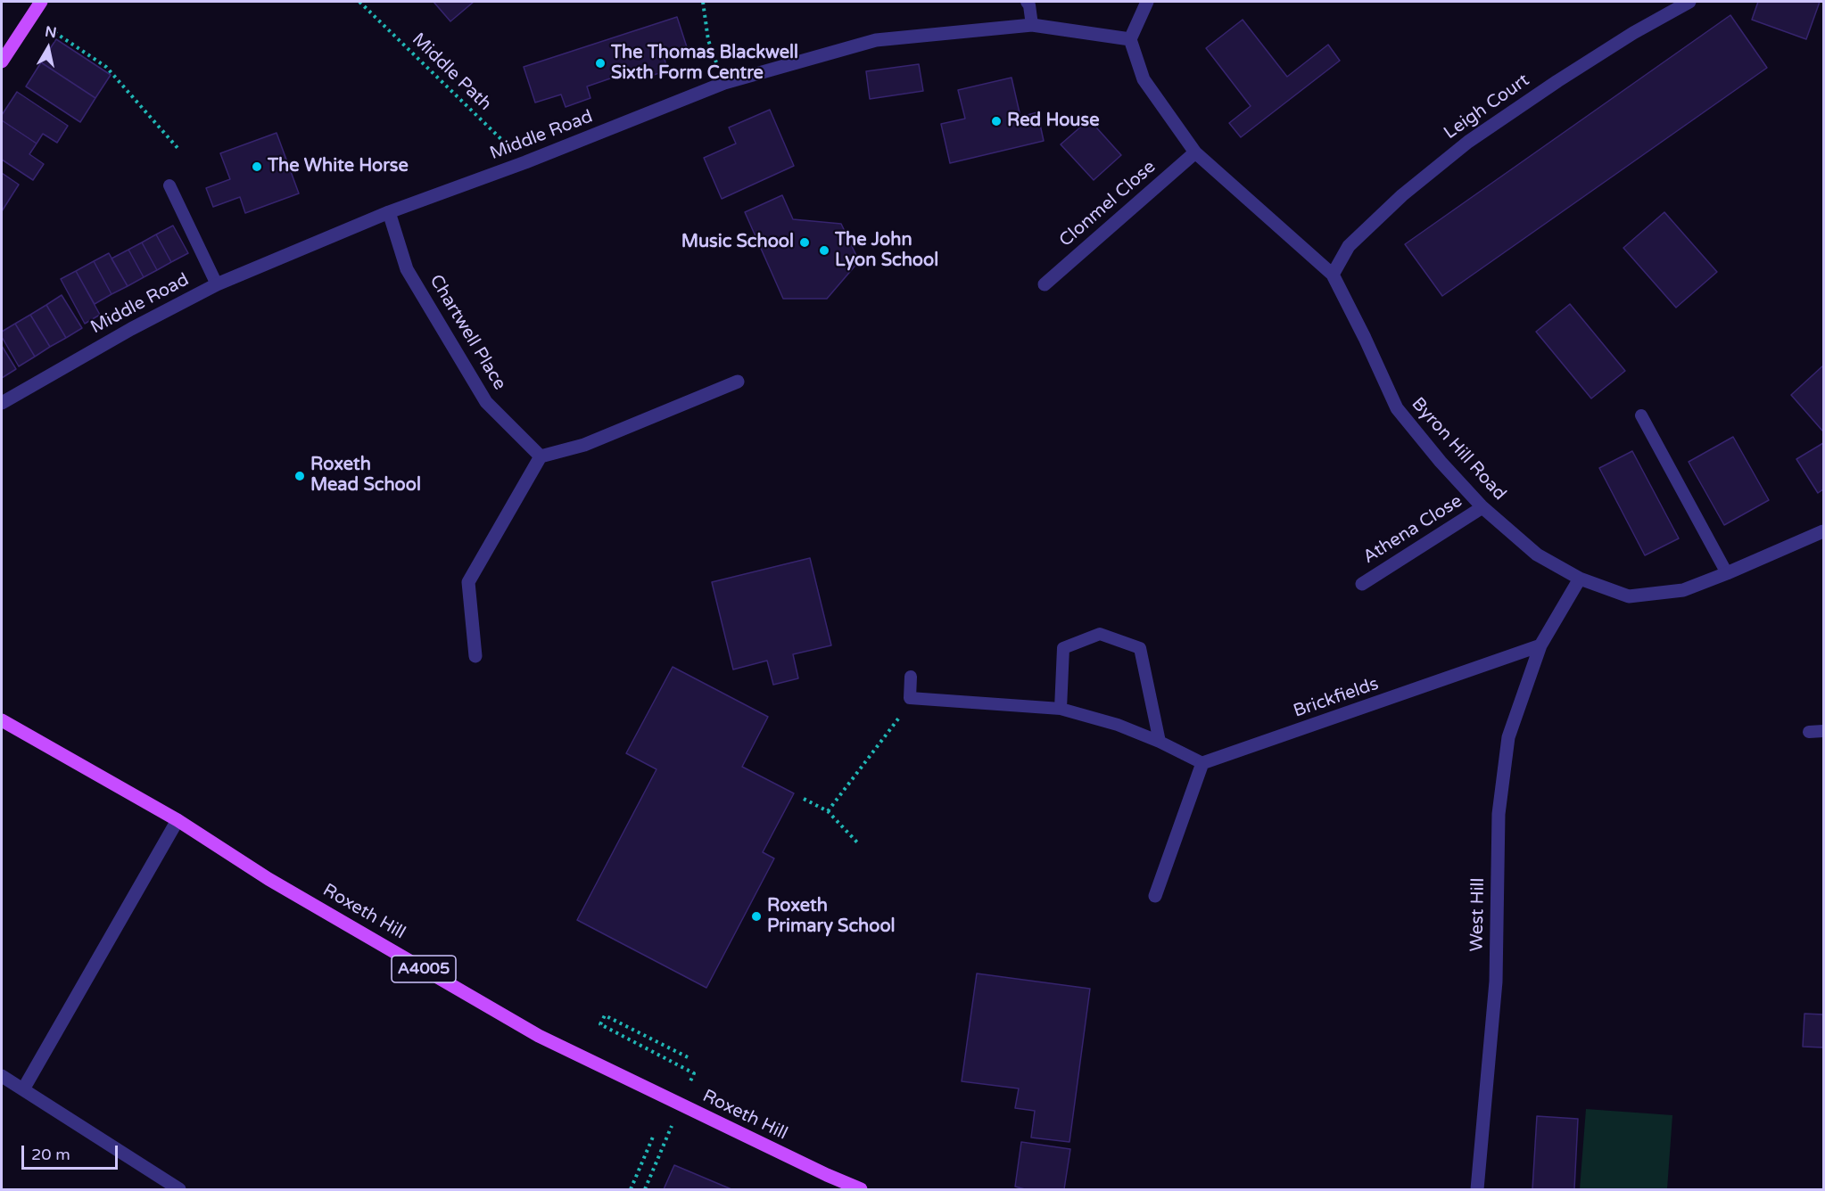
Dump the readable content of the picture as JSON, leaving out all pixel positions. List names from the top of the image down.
{
  "streets": {
    "main road": ["Roxeth Hill", "A4005"],
    "street": [
      "Leigh Court",
      "Middle Road",
      "Clonmel Close",
      "Chartwell Place",
      "Byron Hill Road",
      "Athena Close",
      "Brickfields",
      "West Hill"
    ],
    "path": ["Middle Path"]
  },
  "crossings": [
    ["Middle Path", "Middle Road"],
    ["Leigh Court", "Byron Hill Road"],
    ["Middle Road", "Chartwell Place"],
    ["Middle Road", "Byron Hill Road"],
    ["Clonmel Close", "Byron Hill Road"],
    ["Byron Hill Road", "Athena Close"],
    ["Brickfields", "West Hill"]
  ],
  "places": [
    "The Thomas Blackwell Sixth Form Centre",
    "Red House",
    "The White Horse",
    "Music School",
    "The John Lyon School",
    "Roxeth Mead School",
    "Roxeth Primary School"
  ],
  "scale_bar": "20 m",
  "north": "top"
}
